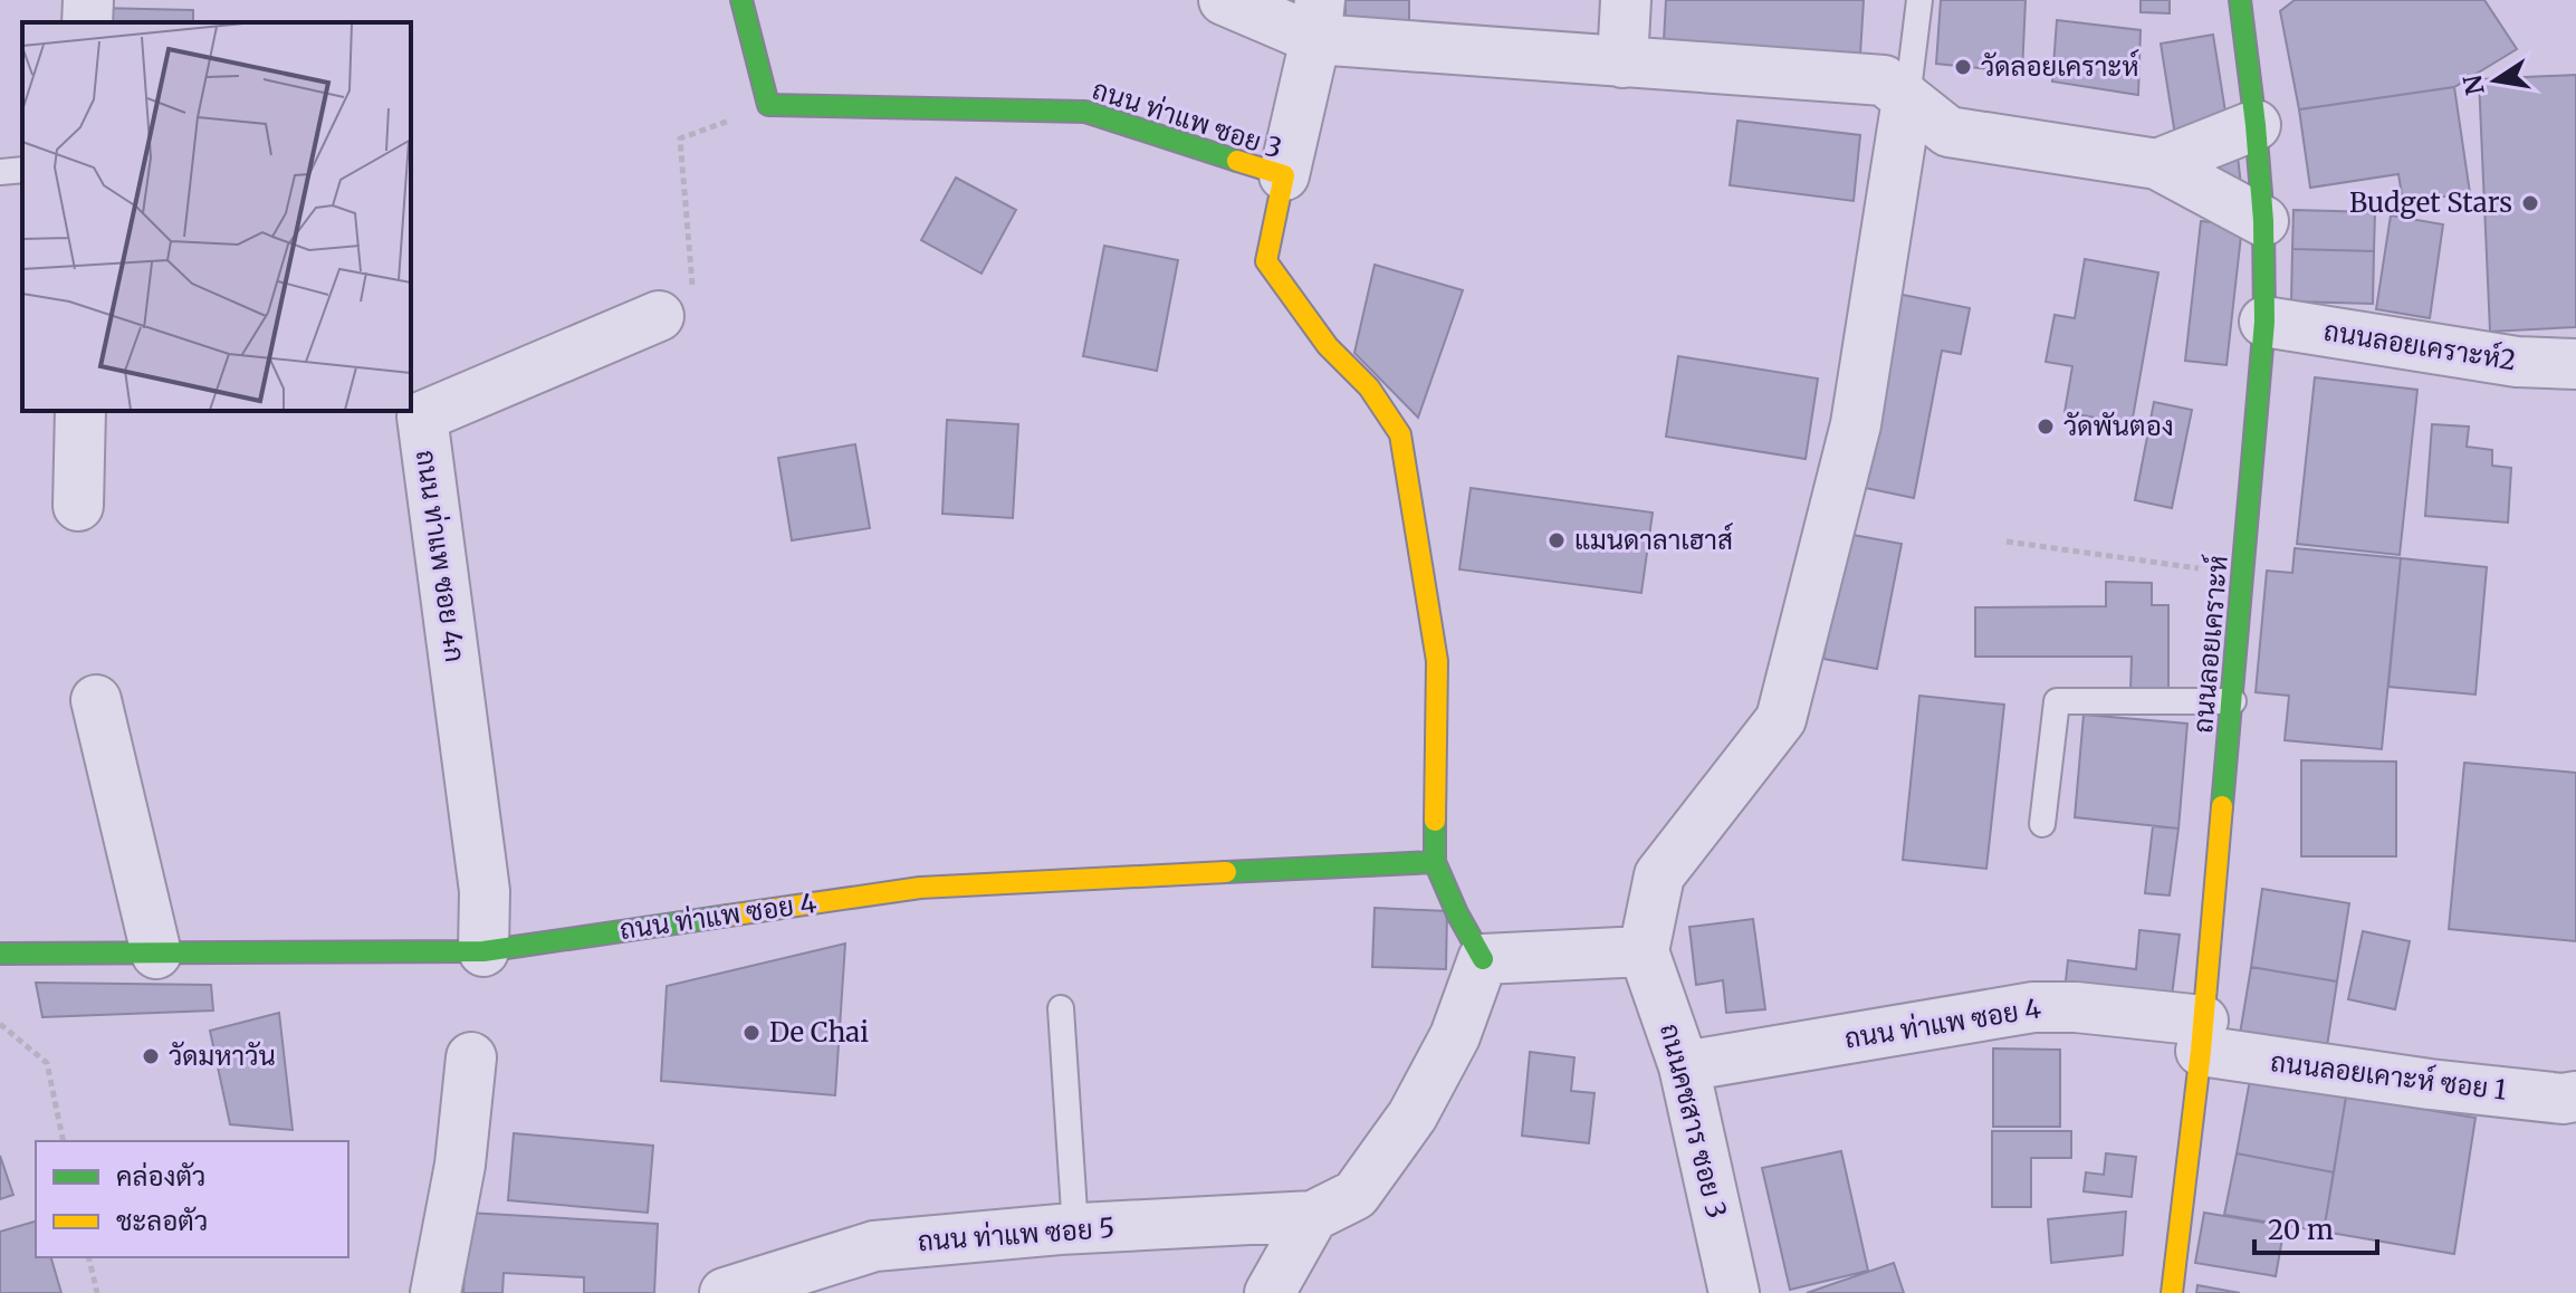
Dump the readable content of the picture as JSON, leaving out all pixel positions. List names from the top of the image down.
{
  "streets": {
    "street": [
      "ถนน ท่าแพ ซอย 3",
      "ถนนลอยเคราะห์2",
      "ถนน ท่าแพ ซอย 4ก",
      "ถนนลอยเคราะห์",
      "ถนน ท่าแพ ซอย 4",
      "ถนนลอยเคาะห์ ซอย 1",
      "ถนนคชสาร ซอย 3",
      "ถนน ท่าแพ ซอย 5"
    ]
  },
  "crossings": [
    ["ถนน ท่าแพ ซอย 3", "ถนน ท่าแพ ซอย 4"],
    ["ถนนลอยเคราะห์2", "ถนนลอยเคราะห์"],
    ["ถนน ท่าแพ ซอย 4ก", "ถนน ท่าแพ ซอย 4"],
    ["ถนนลอยเคราะห์", "ถนน ท่าแพ ซอย 4"],
    ["ถนนลอยเคราะห์", "ถนนลอยเคาะห์ ซอย 1"],
    ["ถนน ท่าแพ ซอย 4", "ถนนลอยเคาะห์ ซอย 1"],
    ["ถนน ท่าแพ ซอย 4", "ถนนคชสาร ซอย 3"]
  ],
  "places": [
    "วัดลอยเคราะห์",
    "Budget Stars",
    "วัดพันตอง",
    "แมนดาลาเฮาส์",
    "De Chai",
    "วัดมหาวัน"
  ],
  "legend": ["คล่องตัว", "ชะลอตัว"],
  "scale_bar": "20 m",
  "north": "left"
}
